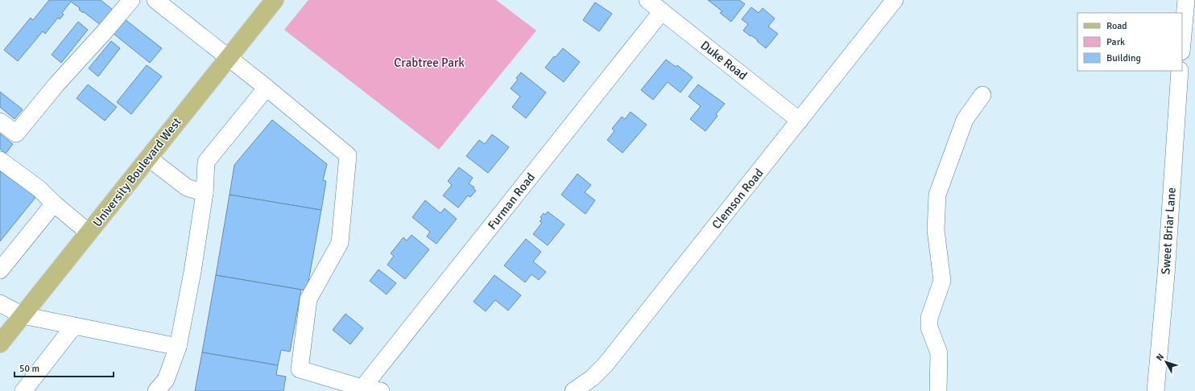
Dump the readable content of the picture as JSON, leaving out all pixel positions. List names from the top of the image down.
{
  "streets": {
    "main road": ["University Boulevard West"],
    "street": [
      "Duke Road",
      "Clemson Road",
      "Furman Road",
      "Sweet Briar Lane"
    ]
  },
  "crossings": [
    ["Duke Road", "Clemson Road"],
    ["Duke Road", "Furman Road"]
  ],
  "parks": ["Crabtree Park"],
  "legend": ["Road", "Park", "Building"],
  "scale_bar": "50 m",
  "north": "top left"
}
